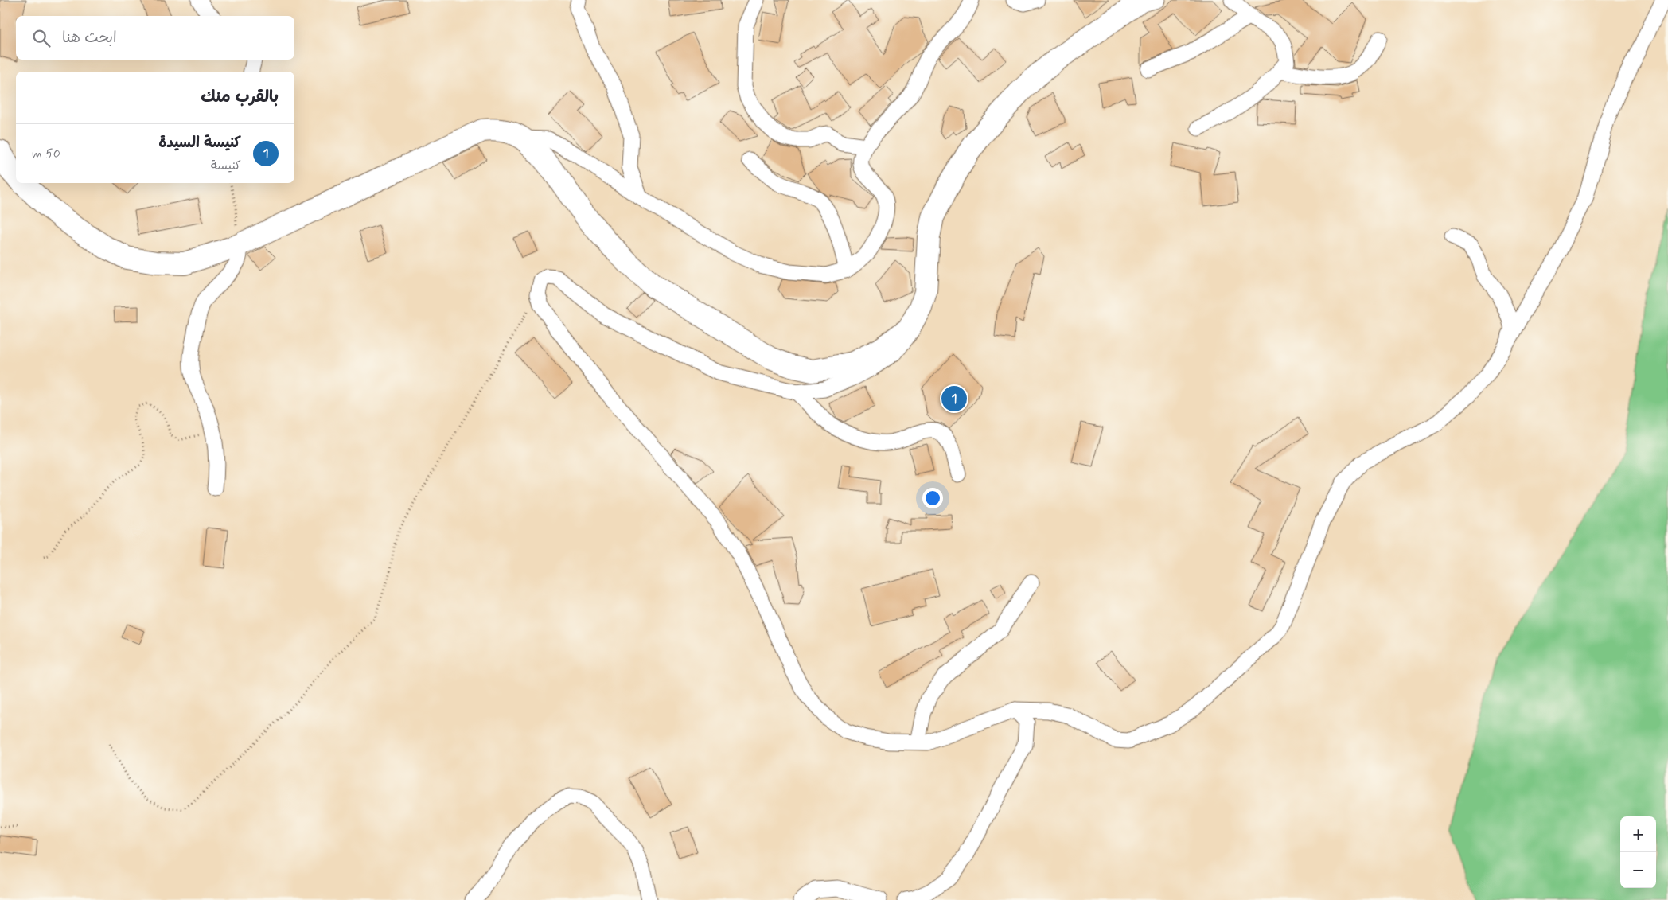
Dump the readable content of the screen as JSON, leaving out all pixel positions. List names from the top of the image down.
{
  "page": {
    "search": "ابحث هنا",
    "heading": "بالقرب منك",
    "list": [
      {
        "mark": "1",
        "name": "كنيسة السيدة",
        "note": "كنيسة",
        "value": "50 m"
      }
    ],
    "pins": "1",
    "map_buttons": ["+", "−"]
  }
}
